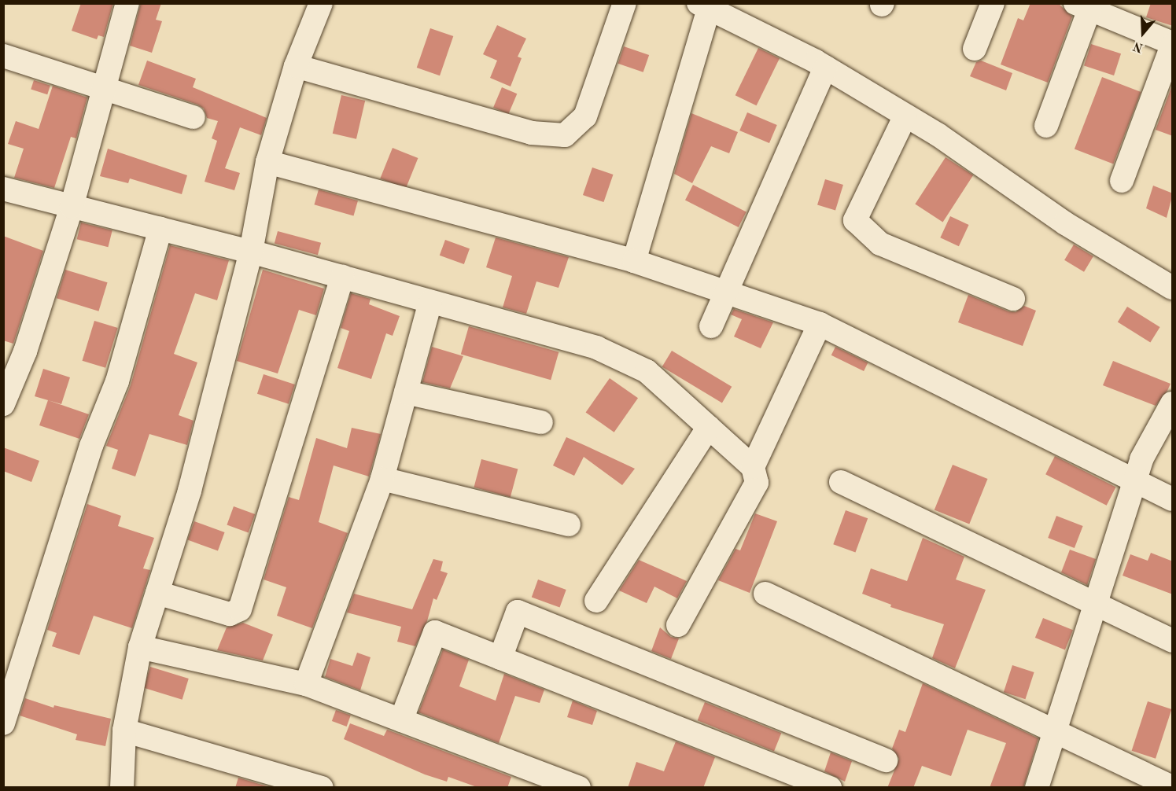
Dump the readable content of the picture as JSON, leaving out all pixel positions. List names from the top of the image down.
{
  "north": "bottom"
}
